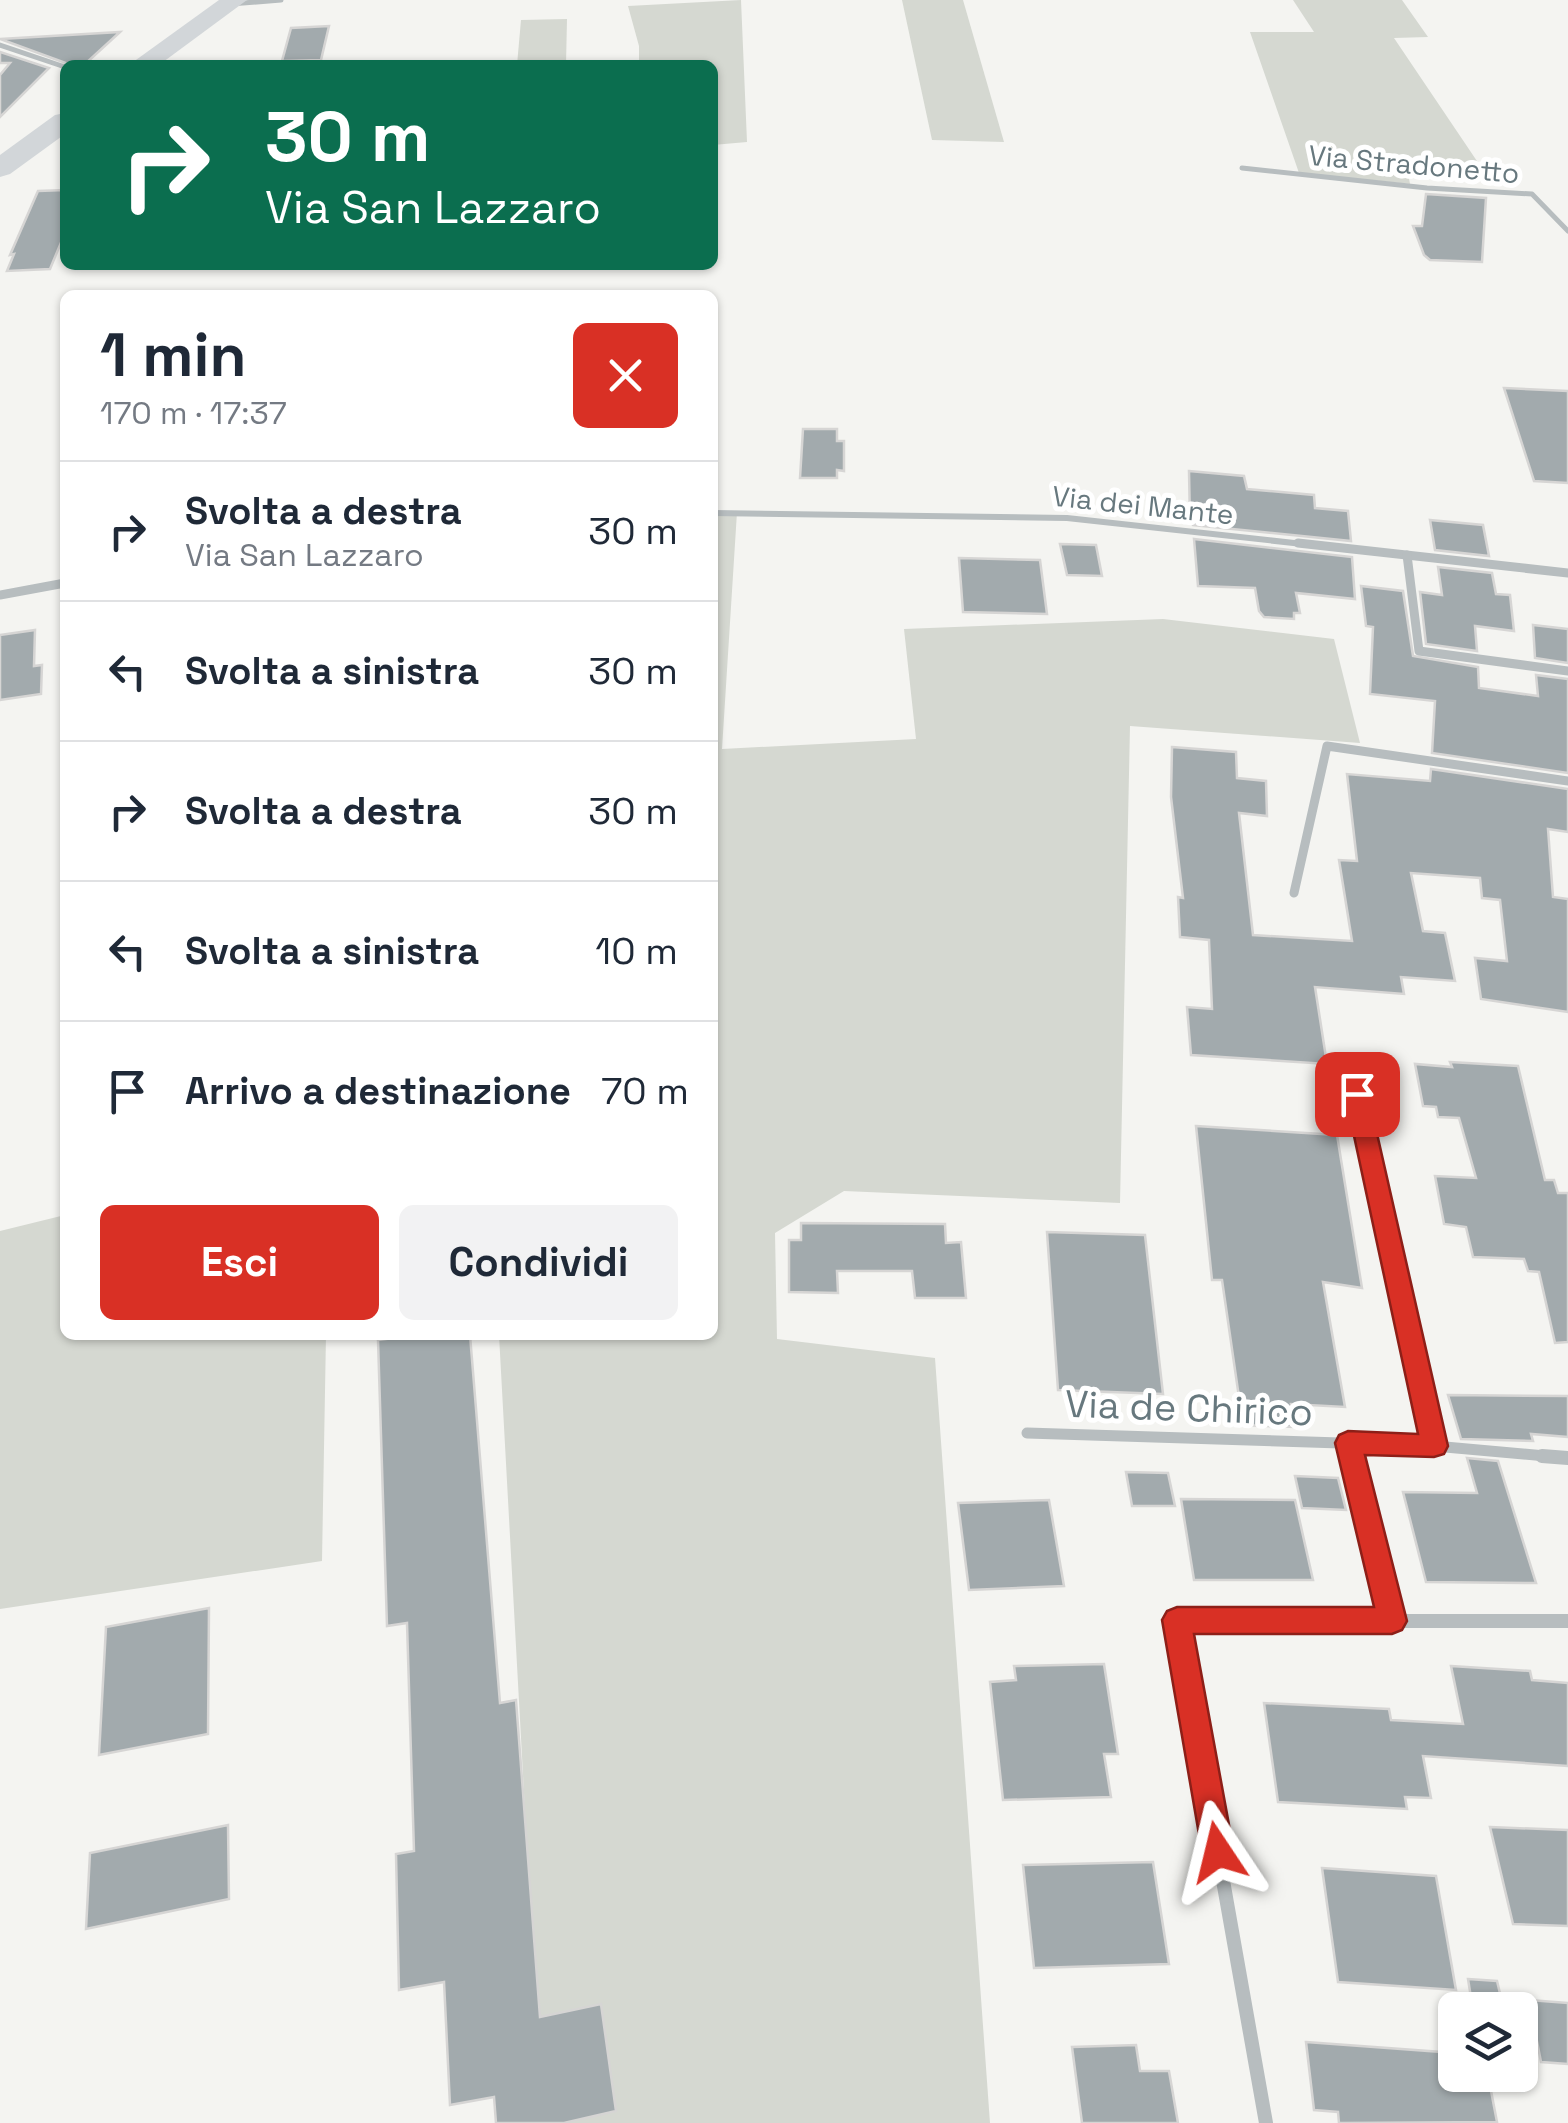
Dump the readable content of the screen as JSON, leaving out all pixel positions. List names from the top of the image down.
{
  "streets": {
    "street": ["Via Stradonetto", "Via dei Mante", "Via de Chirico"]
  },
  "page": {
    "turn": ["30 m", "Via San Lazzaro"],
    "heading": ["1 min", "170 m · 17:37"],
    "list": [
      {
        "name": "Svolta a destra",
        "note": "Via San Lazzaro",
        "value": "30 m"
      },
      {
        "name": "Svolta a sinistra",
        "value": "30 m"
      },
      {
        "name": "Svolta a destra",
        "value": "30 m"
      },
      {
        "name": "Svolta a sinistra",
        "value": "10 m"
      },
      {
        "name": "Arrivo a destinazione",
        "value": "70 m"
      }
    ],
    "buttons": ["Esci", "Condividi"]
  }
}
